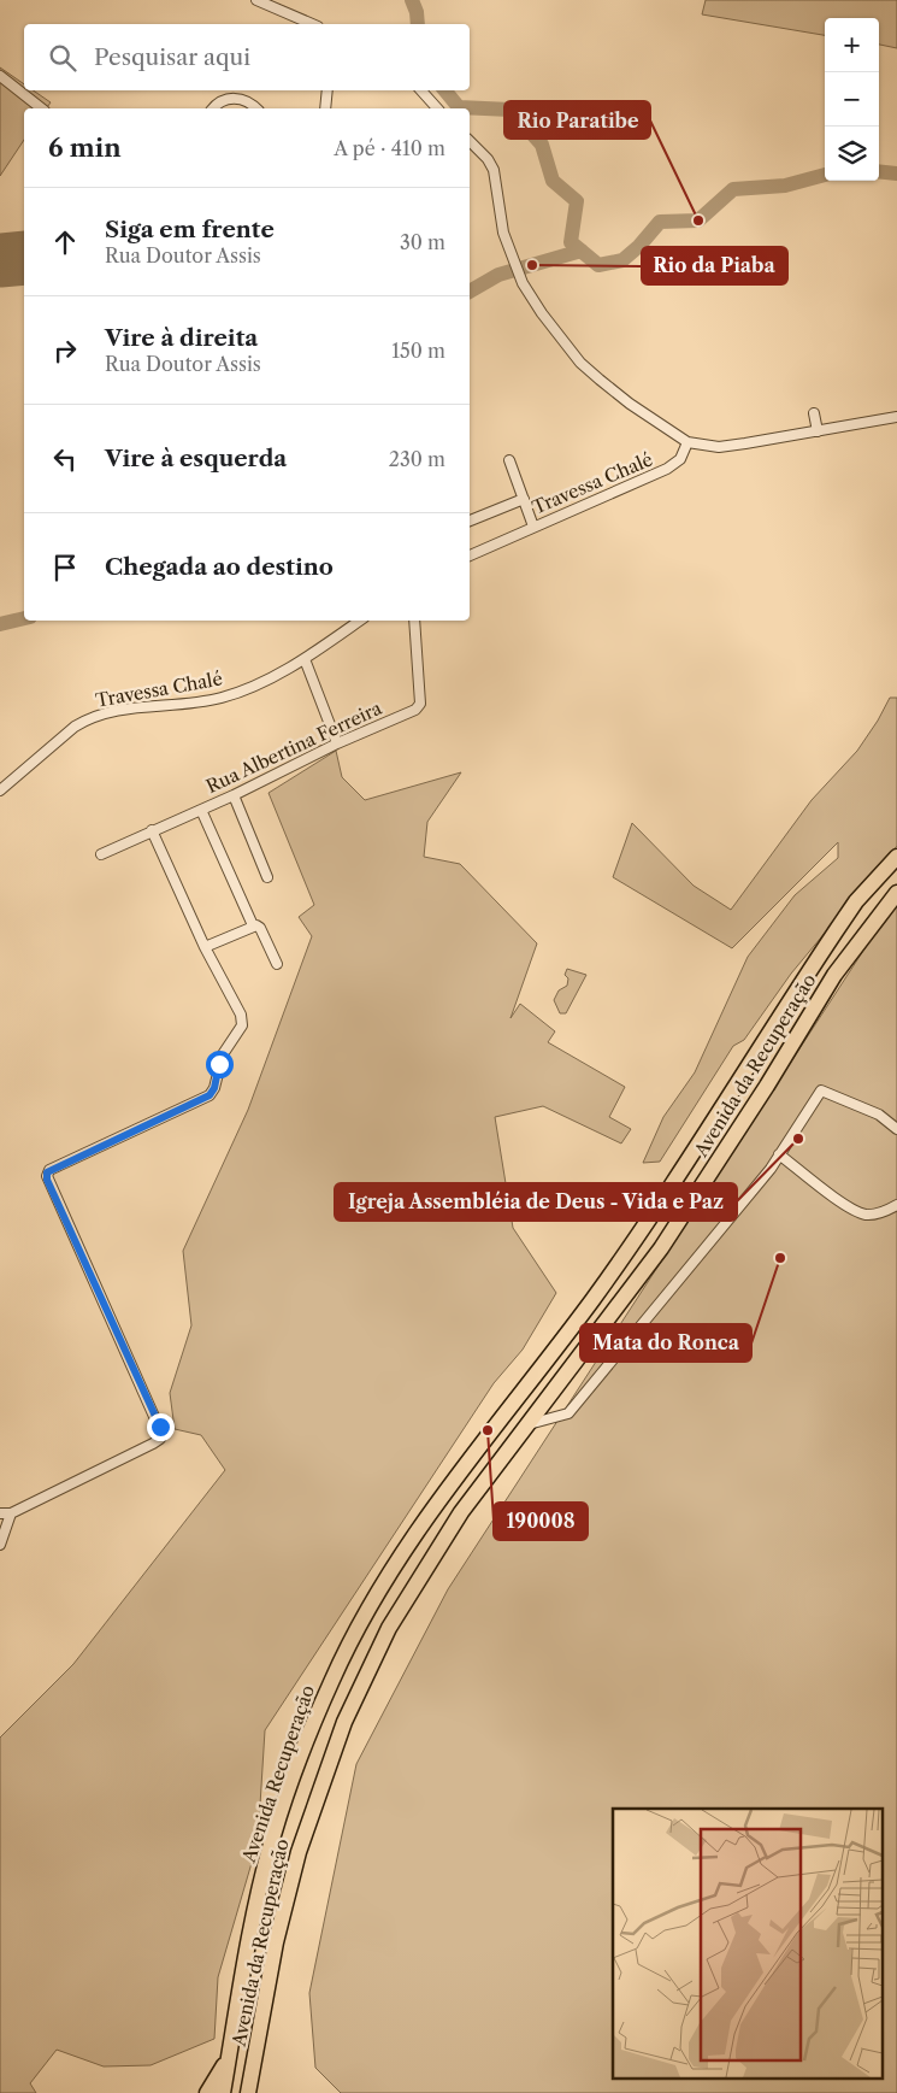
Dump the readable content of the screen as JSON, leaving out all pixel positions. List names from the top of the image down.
{
  "streets": {
    "highway": ["Avenida da Recuperação", "Avenida Recuperação"],
    "street": ["Travessa Chalé", "Rua Albertina Ferreira"]
  },
  "crossings": [
    ["Avenida da Recuperação", "Avenida Recuperação"]
  ],
  "places": [
    "Rio Paratibe",
    "Rio da Piaba",
    "Igreja Assembléia de Deus - Vida e Paz",
    "Mata do Ronca",
    "190008"
  ],
  "page": {
    "map_buttons": ["+", "−"],
    "search": "Pesquisar aqui",
    "heading": ["6 min", "A pé · 410 m"],
    "list": [
      ["Siga em frente", "Rua Doutor Assis", "30 m"],
      ["Vire à direita", "Rua Doutor Assis", "150 m"],
      ["Vire à esquerda", "230 m"],
      "Chegada ao destino"
    ]
  }
}
